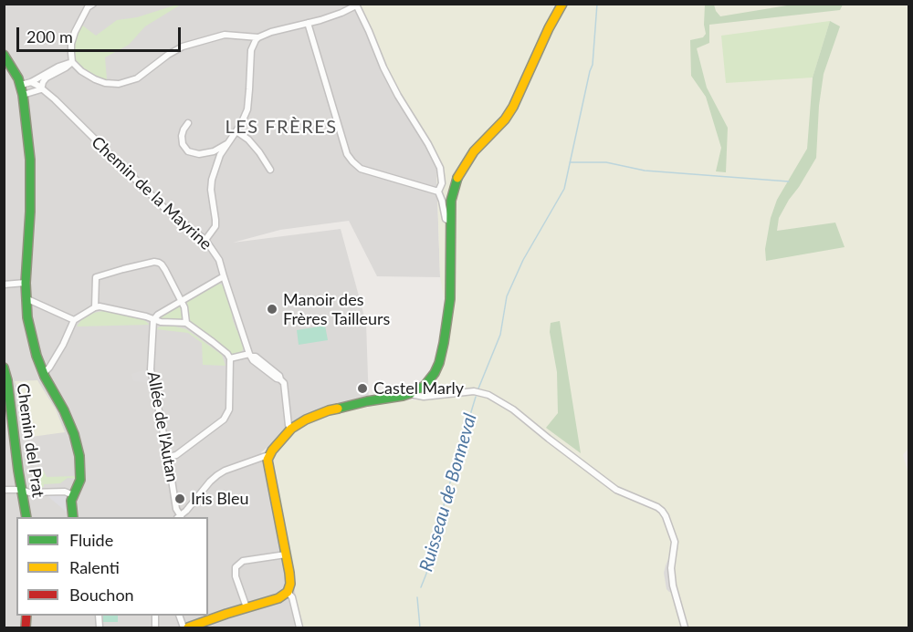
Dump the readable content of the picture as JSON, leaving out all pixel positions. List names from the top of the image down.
{
  "streets": {
    "street": ["Chemin de la Mayrine", "Allée de l'Autan", "Chemin del Prat"]
  },
  "districts": ["LES FRÈRES"],
  "water": ["Ruisseau de Bonneval"],
  "places": ["Manoir des Frères Tailleurs", "Castel Marly", "Iris Bleu"],
  "legend": ["Fluide", "Ralenti", "Bouchon"],
  "scale_bar": "200 m"
}
